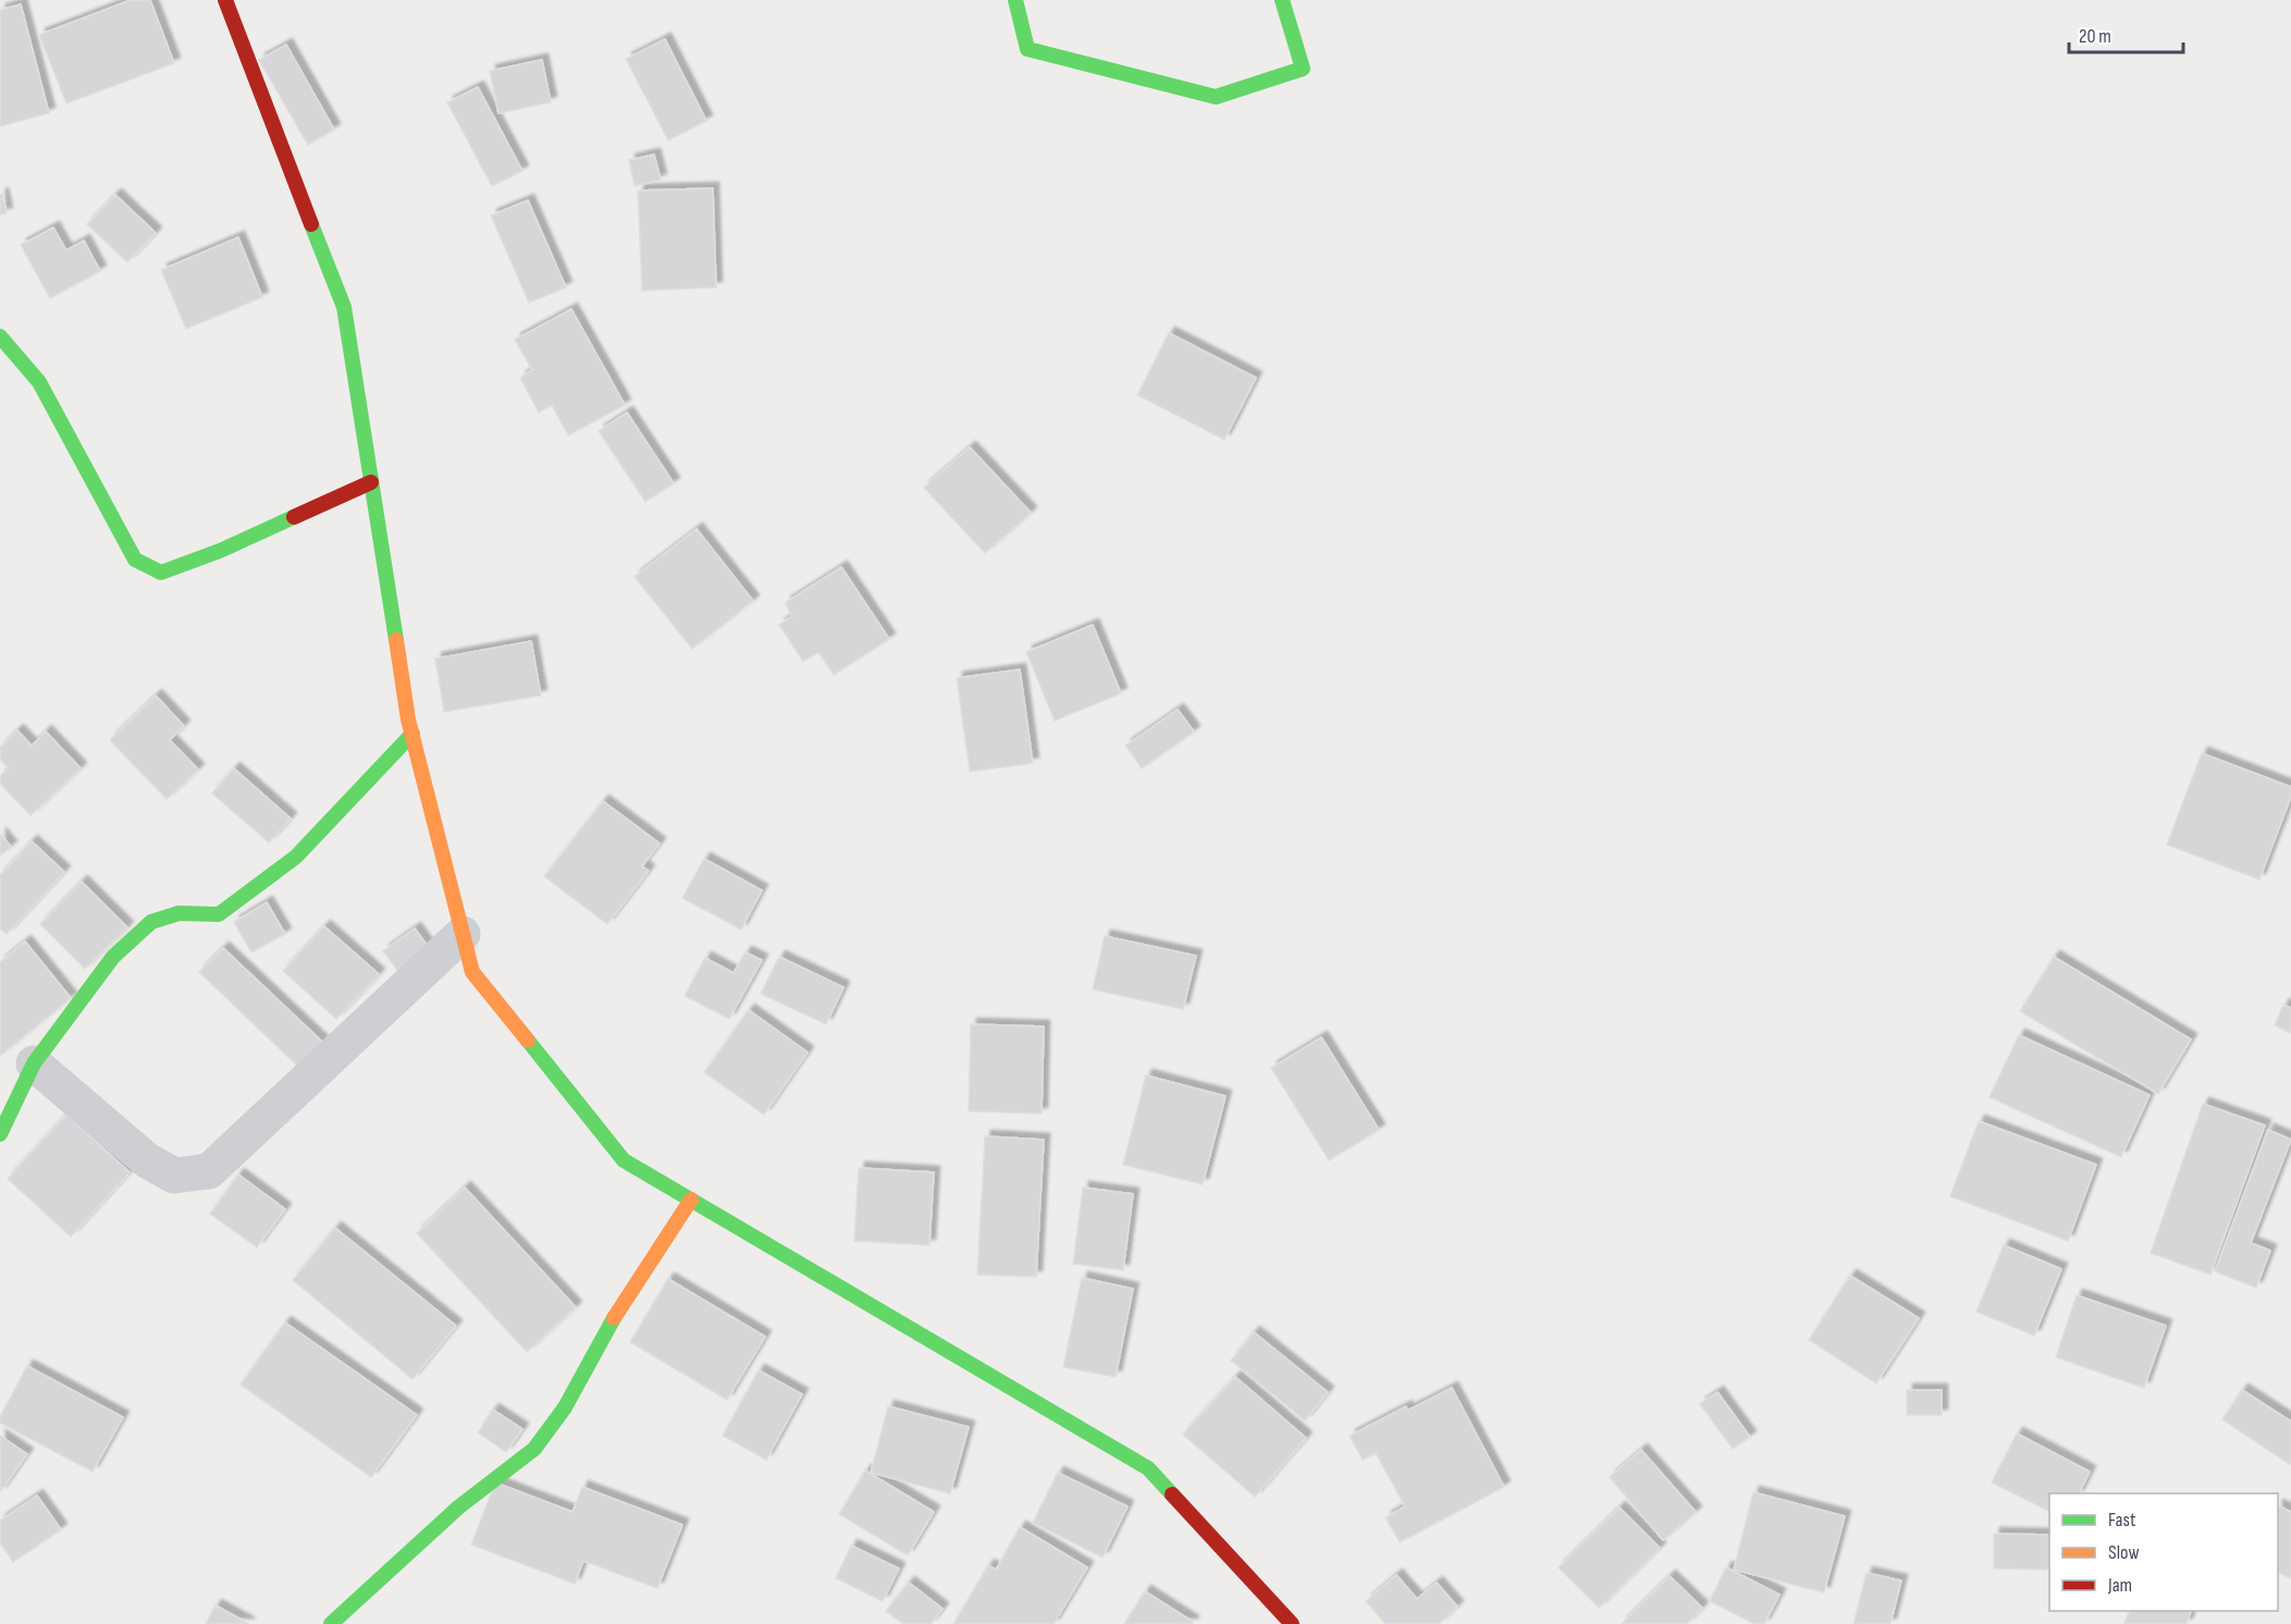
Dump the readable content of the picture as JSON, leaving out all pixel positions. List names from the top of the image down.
{
  "legend": ["Fast", "Slow", "Jam"],
  "scale_bar": "20 m"
}
